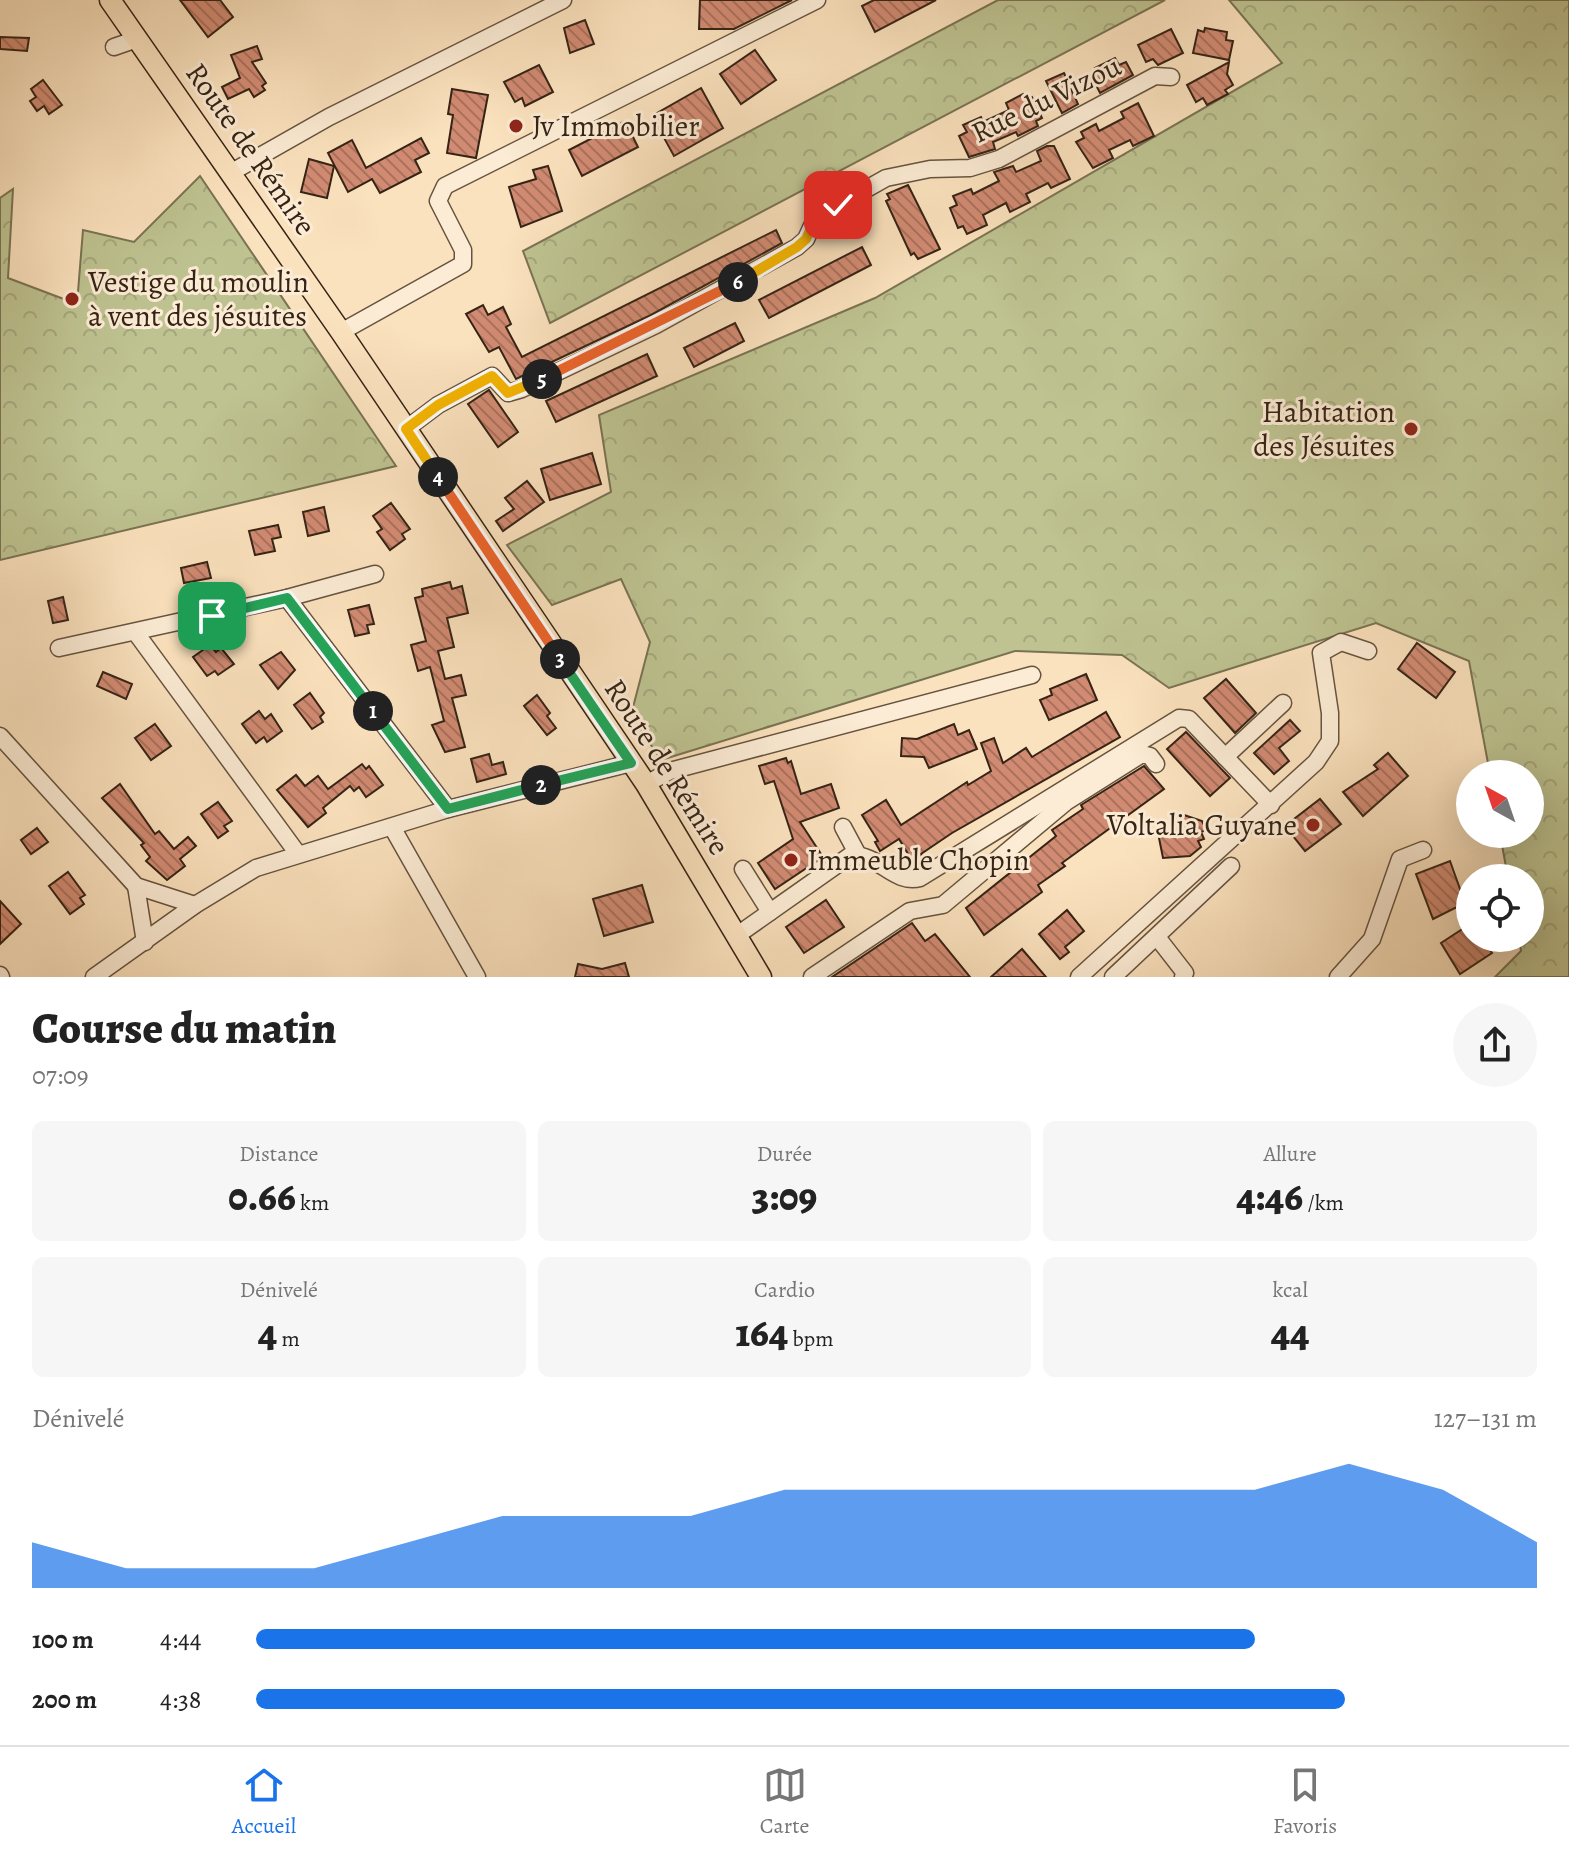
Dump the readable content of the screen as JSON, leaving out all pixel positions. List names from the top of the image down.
{
  "streets": {
    "main road": ["Route de Rémire"],
    "street": ["Rue du Vizou"]
  },
  "crossings": [
    ["Rue du Vizou", "Route de Rémire"]
  ],
  "places": [
    "Jv Immobilier",
    "Vestige du moulin à vent des jésuites",
    "Habitation des Jésuites",
    "Voltalia Guyane",
    "Immeuble Chopin"
  ],
  "north": "top left",
  "page": {
    "pins": [
      "6",
      "5",
      "4",
      "3",
      "1",
      "2"
    ],
    "heading": ["Course du matin", "07:09"],
    "stats": [
      ["Distance", "0.66 km"],
      ["Durée", "3:09"],
      ["Allure", "4:46 /km"],
      ["Dénivelé", "4 m"],
      ["Cardio", "164 bpm"],
      ["kcal", "44"]
    ],
    "chart": ["Dénivelé", "127–131 m"],
    "list": [
      {
        "name": "100 m",
        "note": "4:44"
      },
      {
        "name": "200 m",
        "note": "4:38"
      }
    ],
    "tabs": ["Accueil", "Carte", "Favoris"]
  }
}
